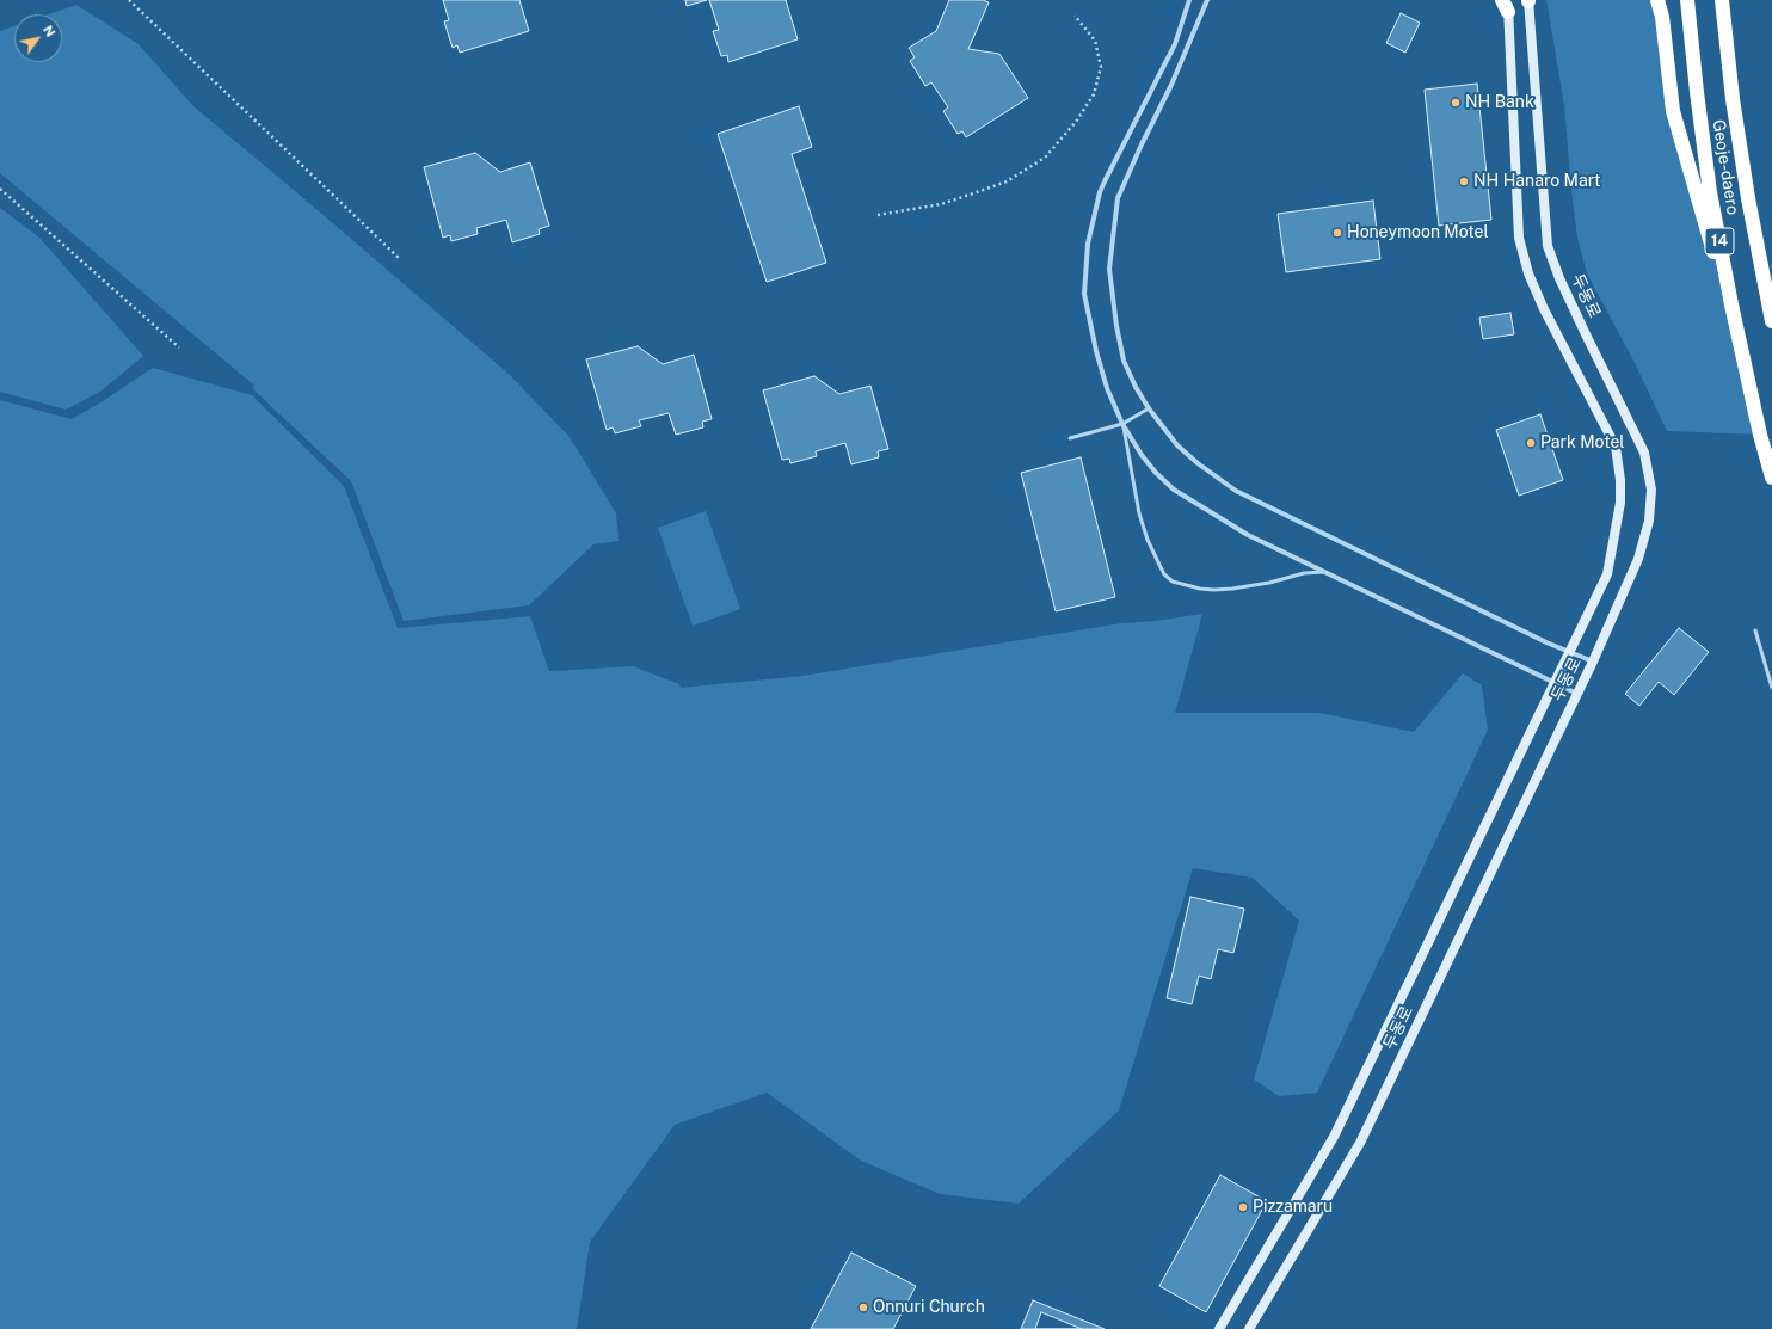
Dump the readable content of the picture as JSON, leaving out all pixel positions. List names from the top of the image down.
{
  "streets": {
    "highway": ["Geoje-daero", "14"],
    "street": ["두동로"]
  },
  "places": [
    "NH Bank",
    "NH Hanaro Mart",
    "Honeymoon Motel",
    "Park Motel",
    "Pizzamaru",
    "Onnuri Church"
  ],
  "north": "top right"
}
